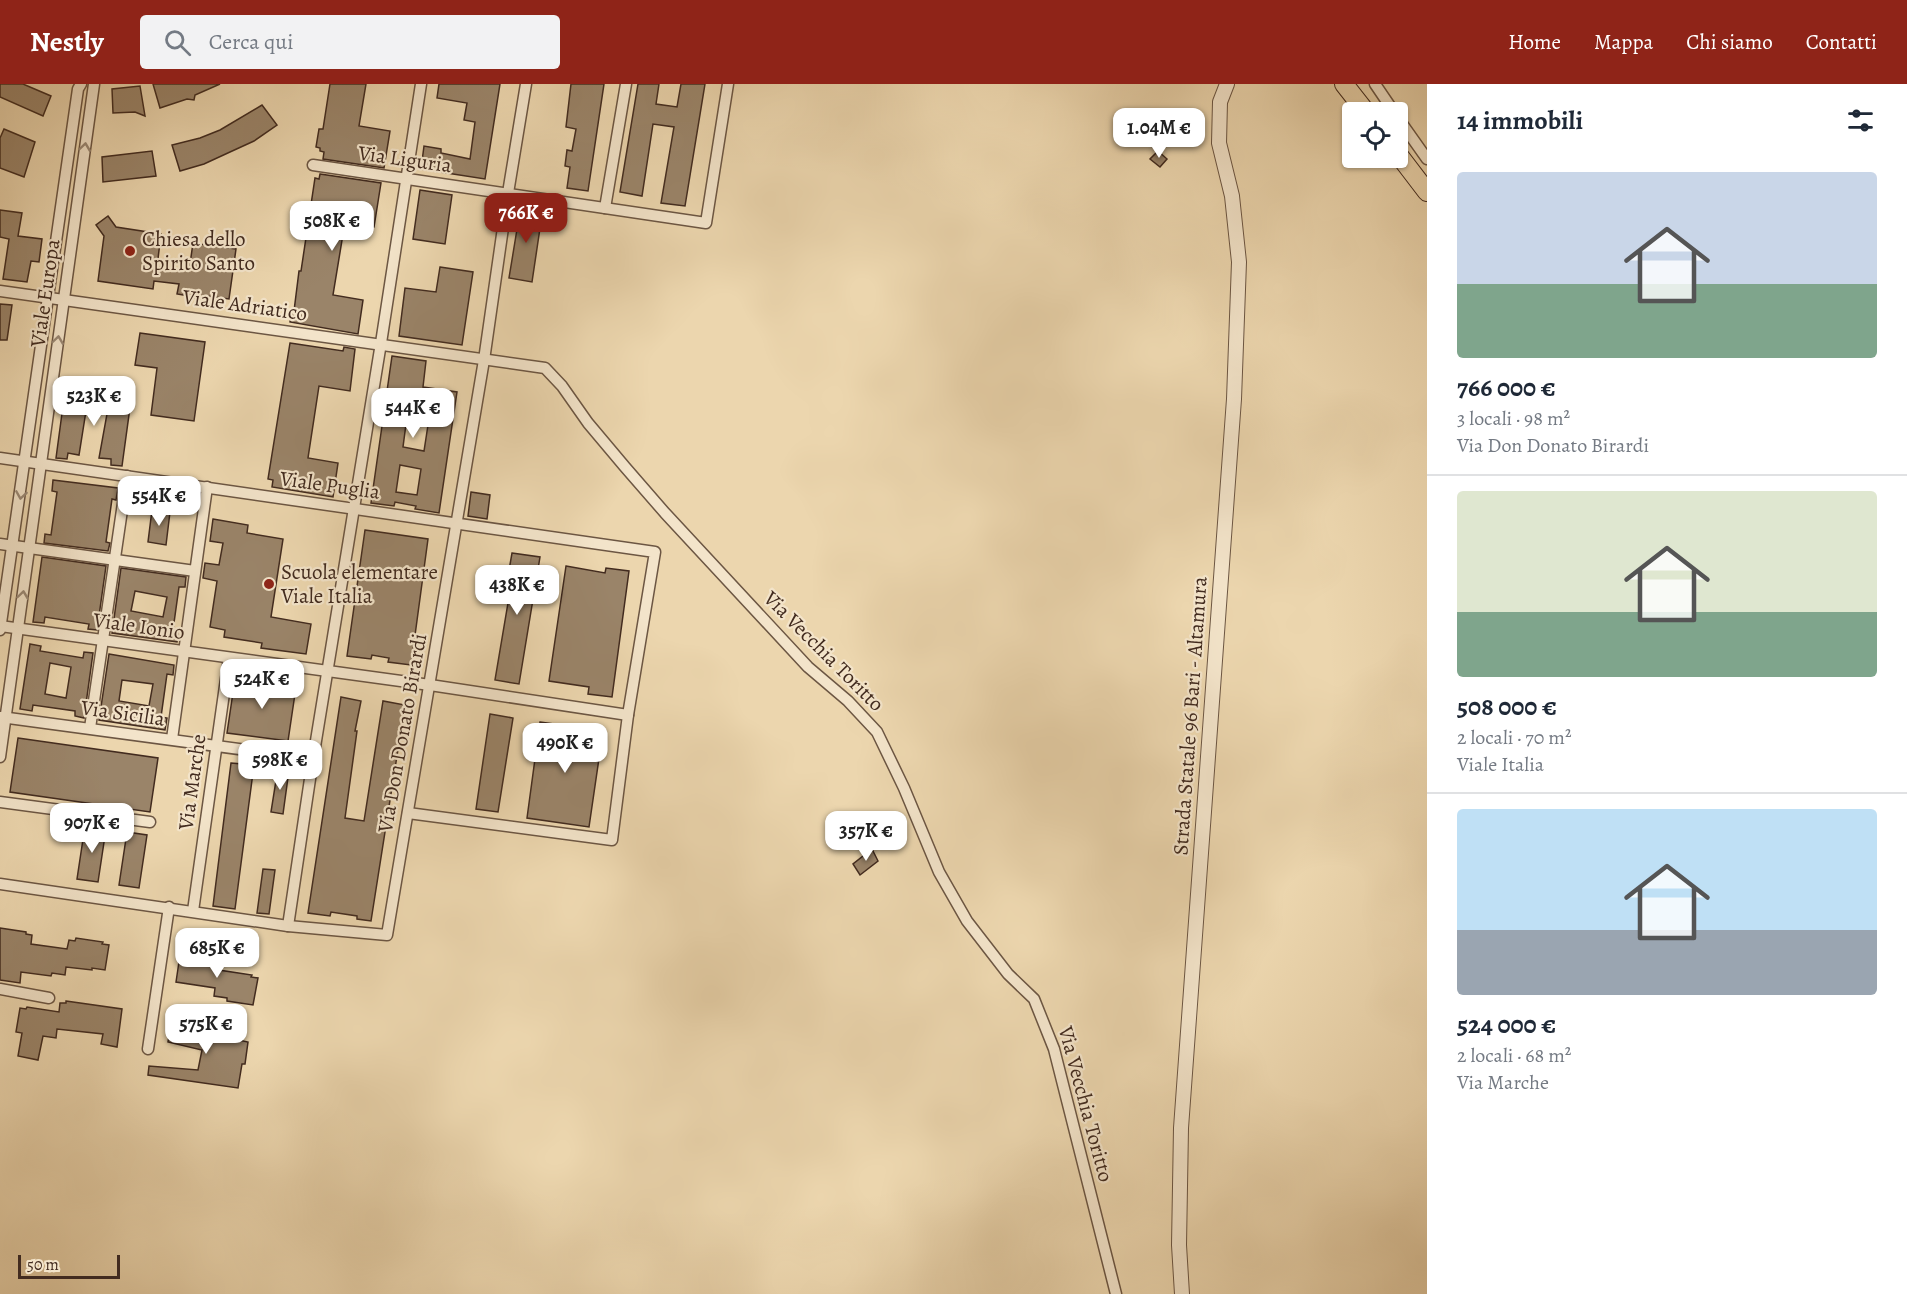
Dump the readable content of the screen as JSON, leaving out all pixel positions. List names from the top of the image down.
{
  "streets": {
    "street": [
      "Via Liguria",
      "Viale Europa",
      "Viale Adriatico",
      "Viale Puglia",
      "Viale Ionio",
      "Via Vecchia Toritto",
      "Via Sicilia",
      "Strada Statale 96 Bari - Altamura",
      "Via Don Donato Birardi",
      "Via Marche"
    ]
  },
  "crossings": [
    ["Via Liguria", "Via Don Donato Birardi"],
    ["Viale Europa", "Viale Adriatico"],
    ["Viale Europa", "Viale Puglia"],
    ["Viale Europa", "Viale Ionio"],
    ["Viale Europa", "Via Sicilia"],
    ["Viale Adriatico", "Via Vecchia Toritto"],
    ["Viale Adriatico", "Via Don Donato Birardi"],
    ["Viale Puglia", "Viale Ionio"],
    ["Viale Puglia", "Via Don Donato Birardi"],
    ["Viale Ionio", "Via Don Donato Birardi"],
    ["Viale Ionio", "Via Marche"],
    ["Via Vecchia Toritto", "Via Don Donato Birardi"],
    ["Via Sicilia", "Via Marche"]
  ],
  "places": ["Chiesa dello Spirito Santo", "Scuola elementare Viale Italia"],
  "scale_bar": "50 m",
  "page": {
    "header": "Nestly",
    "search": "Cerca qui",
    "nav": [
      "Home",
      "Mappa",
      "Chi siamo",
      "Contatti"
    ],
    "heading": "14 immobili",
    "price": [
      "1.04M €",
      "766K €",
      "508K €",
      "523K €",
      "544K €",
      "554K €",
      "438K €",
      "524K €",
      "490K €",
      "598K €",
      "907K €",
      "357K €",
      "685K €",
      "575K €"
    ],
    "list": [
      {
        "name": "766 000 €",
        "note": "3 locali · 98 m² · Via Don Donato Birardi"
      },
      {
        "name": "508 000 €",
        "note": "2 locali · 70 m² · Viale Italia"
      },
      {
        "name": "524 000 €",
        "note": "2 locali · 68 m² · Via Marche"
      }
    ],
    "scale": "50 m"
  }
}
